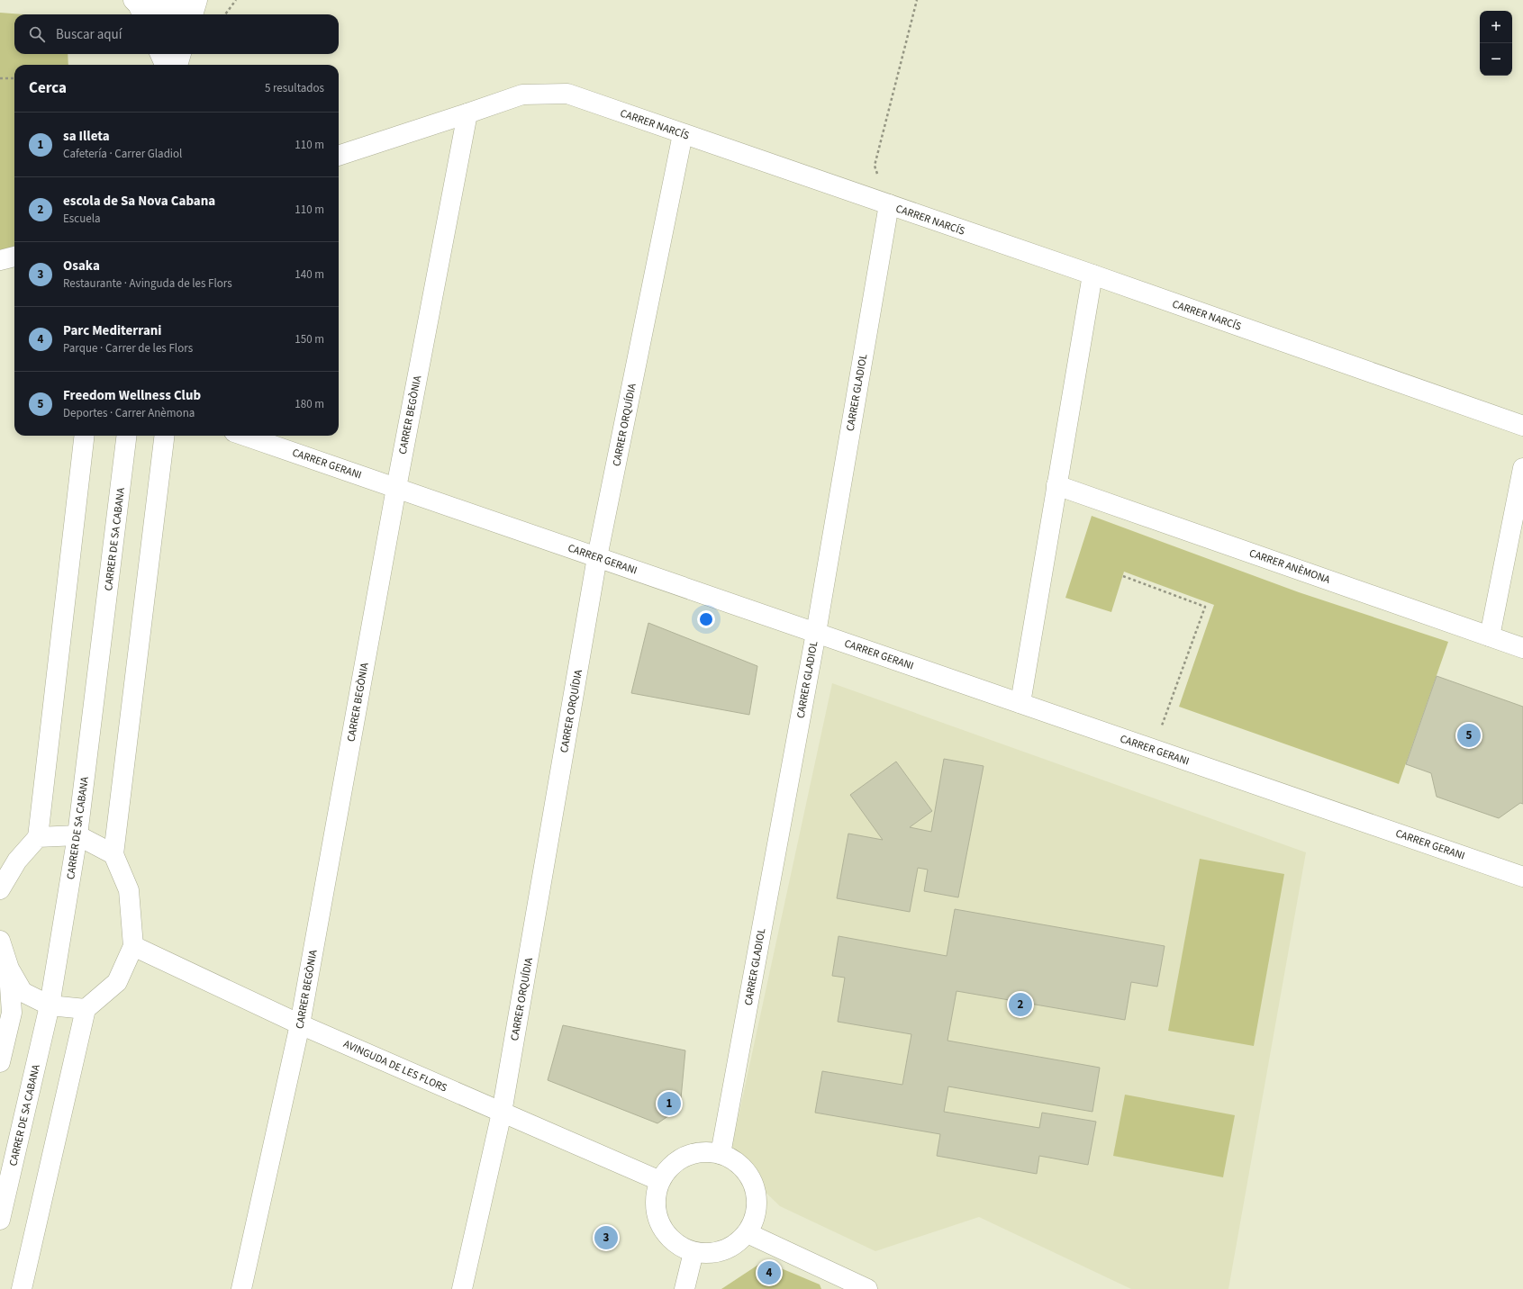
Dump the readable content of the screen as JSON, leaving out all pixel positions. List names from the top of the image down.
{
  "streets": {
    "street": [
      "CARRER NARCÍS",
      "CARRER GLADIOL",
      "CARRER BEGÒNIA",
      "CARRER ORQUÍDIA",
      "CARRER GERANI",
      "CARRER DE SA CABANA",
      "CARRER ANÈMONA",
      "AVINGUDA DE LES FLORS"
    ]
  },
  "crossings": [
    ["CARRER NARCÍS", "CARRER GLADIOL"],
    ["CARRER NARCÍS", "CARRER BEGÒNIA"],
    ["CARRER NARCÍS", "CARRER ORQUÍDIA"],
    ["CARRER GLADIOL", "CARRER GERANI"],
    ["CARRER GLADIOL", "AVINGUDA DE LES FLORS"],
    ["CARRER BEGÒNIA", "CARRER GERANI"],
    ["CARRER BEGÒNIA", "AVINGUDA DE LES FLORS"],
    ["CARRER ORQUÍDIA", "CARRER GERANI"],
    ["CARRER ORQUÍDIA", "AVINGUDA DE LES FLORS"]
  ],
  "page": {
    "map_buttons": ["+", "−"],
    "search": "Buscar aquí",
    "heading": ["Cerca", "5 resultados"],
    "list": [
      {
        "mark": "1",
        "name": "sa Illeta",
        "note": "Cafetería · Carrer Gladiol",
        "value": "110 m"
      },
      {
        "mark": "2",
        "name": "escola de Sa Nova Cabana",
        "note": "Escuela",
        "value": "110 m"
      },
      {
        "mark": "3",
        "name": "Osaka",
        "note": "Restaurante · Avinguda de les Flors",
        "value": "140 m"
      },
      {
        "mark": "4",
        "name": "Parc Mediterrani",
        "note": "Parque · Carrer de les Flors",
        "value": "150 m"
      },
      {
        "mark": "5",
        "name": "Freedom Wellness Club",
        "note": "Deportes · Carrer Anèmona",
        "value": "180 m"
      }
    ],
    "pins": [
      "5",
      "2",
      "1",
      "3",
      "4"
    ]
  }
}
